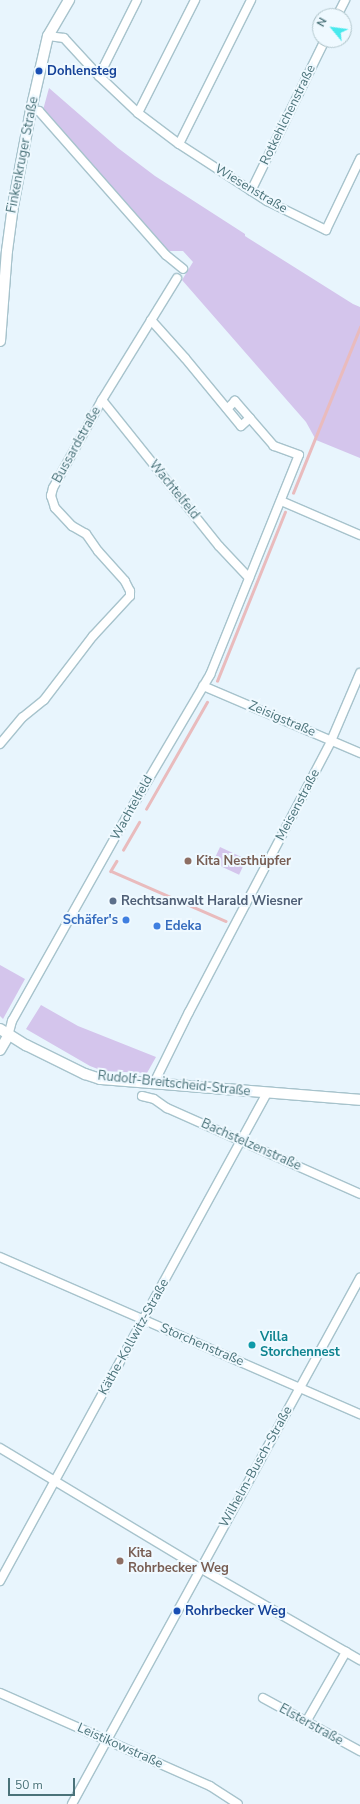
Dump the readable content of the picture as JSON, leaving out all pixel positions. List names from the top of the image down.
{
  "streets": {
    "street": [
      "Rotkehlchenstraße",
      "Finkenkruger Straße",
      "Wiesenstraße",
      "Bussardstraße",
      "Wachtelfeld",
      "Zeisigstraße",
      "Meisenstraße",
      "Rudolf-Breitscheid-Straße",
      "Bachstelzenstraße",
      "Käthe-Kollwitz-Straße",
      "Storchenstraße",
      "Wilhelm-Busch-Straße",
      "Elsterstraße",
      "Leistikowstraße"
    ]
  },
  "crossings": [
    ["Rotkehlchenstraße", "Wiesenstraße"],
    ["Finkenkruger Straße", "Wiesenstraße"],
    ["Bussardstraße", "Wachtelfeld"],
    ["Wachtelfeld", "Zeisigstraße"],
    ["Wachtelfeld", "Rudolf-Breitscheid-Straße"],
    ["Zeisigstraße", "Meisenstraße"],
    ["Meisenstraße", "Rudolf-Breitscheid-Straße"],
    ["Rudolf-Breitscheid-Straße", "Käthe-Kollwitz-Straße"],
    ["Bachstelzenstraße", "Käthe-Kollwitz-Straße"],
    ["Käthe-Kollwitz-Straße", "Storchenstraße"],
    ["Storchenstraße", "Wilhelm-Busch-Straße"],
    ["Wilhelm-Busch-Straße", "Leistikowstraße"]
  ],
  "places": [
    "Dohlensteg",
    "Kita Nesthüpfer",
    "Rechtsanwalt Harald Wiesner",
    "Schäfer's",
    "Edeka",
    "Villa Storchennest",
    "Kita Rohrbecker Weg",
    "Rohrbecker Weg"
  ],
  "scale_bar": "50 m",
  "north": "top left"
}
